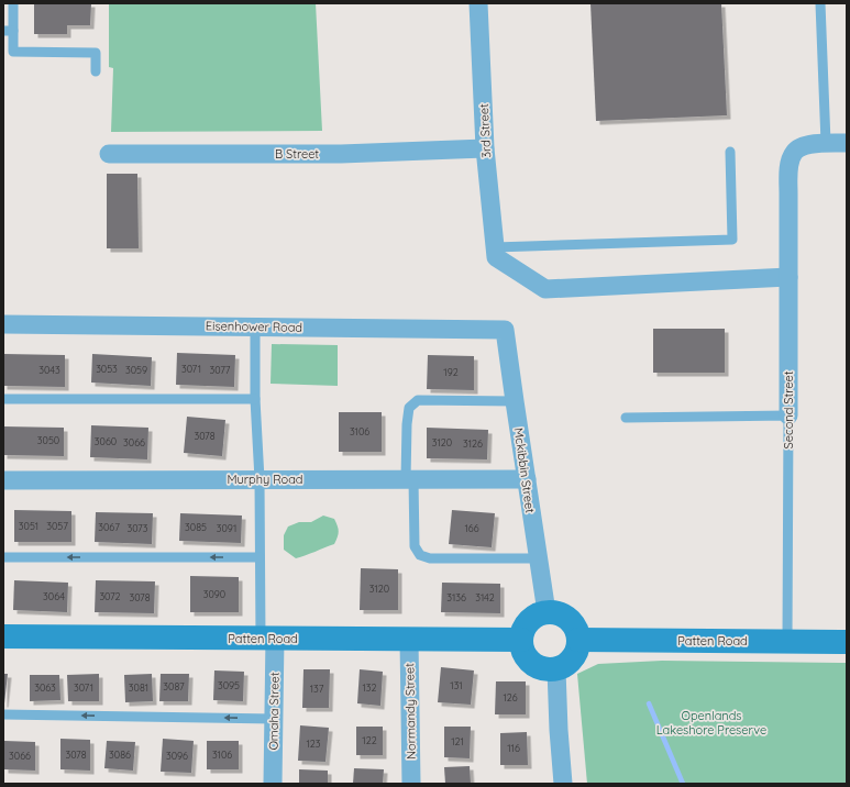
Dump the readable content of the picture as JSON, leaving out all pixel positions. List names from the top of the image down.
{
  "streets": {
    "street": [
      "3rd Street",
      "B Street",
      "Eisenhower Road",
      "Second Street",
      "Mckibbin Street",
      "Murphy Road",
      "Patten Road",
      "Omaha Street",
      "Normandy Street"
    ]
  },
  "crossings": [
    ["3rd Street", "B Street"],
    ["Eisenhower Road", "Mckibbin Street"],
    ["Second Street", "Patten Road"],
    ["Mckibbin Street", "Murphy Road"],
    ["Mckibbin Street", "Patten Road"],
    ["Patten Road", "Omaha Street"],
    ["Patten Road", "Normandy Street"]
  ],
  "parks": ["Openlands Lakeshore Preserve"],
  "house_numbers": [
    "3053",
    "3071",
    "3043",
    "3059",
    "3077",
    "192",
    "3106",
    "3078",
    "3050",
    "3060",
    "3066",
    "3120",
    "3126",
    "3051",
    "3057",
    "3067",
    "3085",
    "3073",
    "3091",
    "166",
    "3120",
    "3090",
    "3064",
    "3072",
    "3078",
    "3136",
    "3142",
    "3095",
    "131",
    "3087",
    "3063",
    "3071",
    "3081",
    "132",
    "137",
    "126",
    "122",
    "121",
    "123",
    "116",
    "3078",
    "3086",
    "3106",
    "3066",
    "3096"
  ]
}
